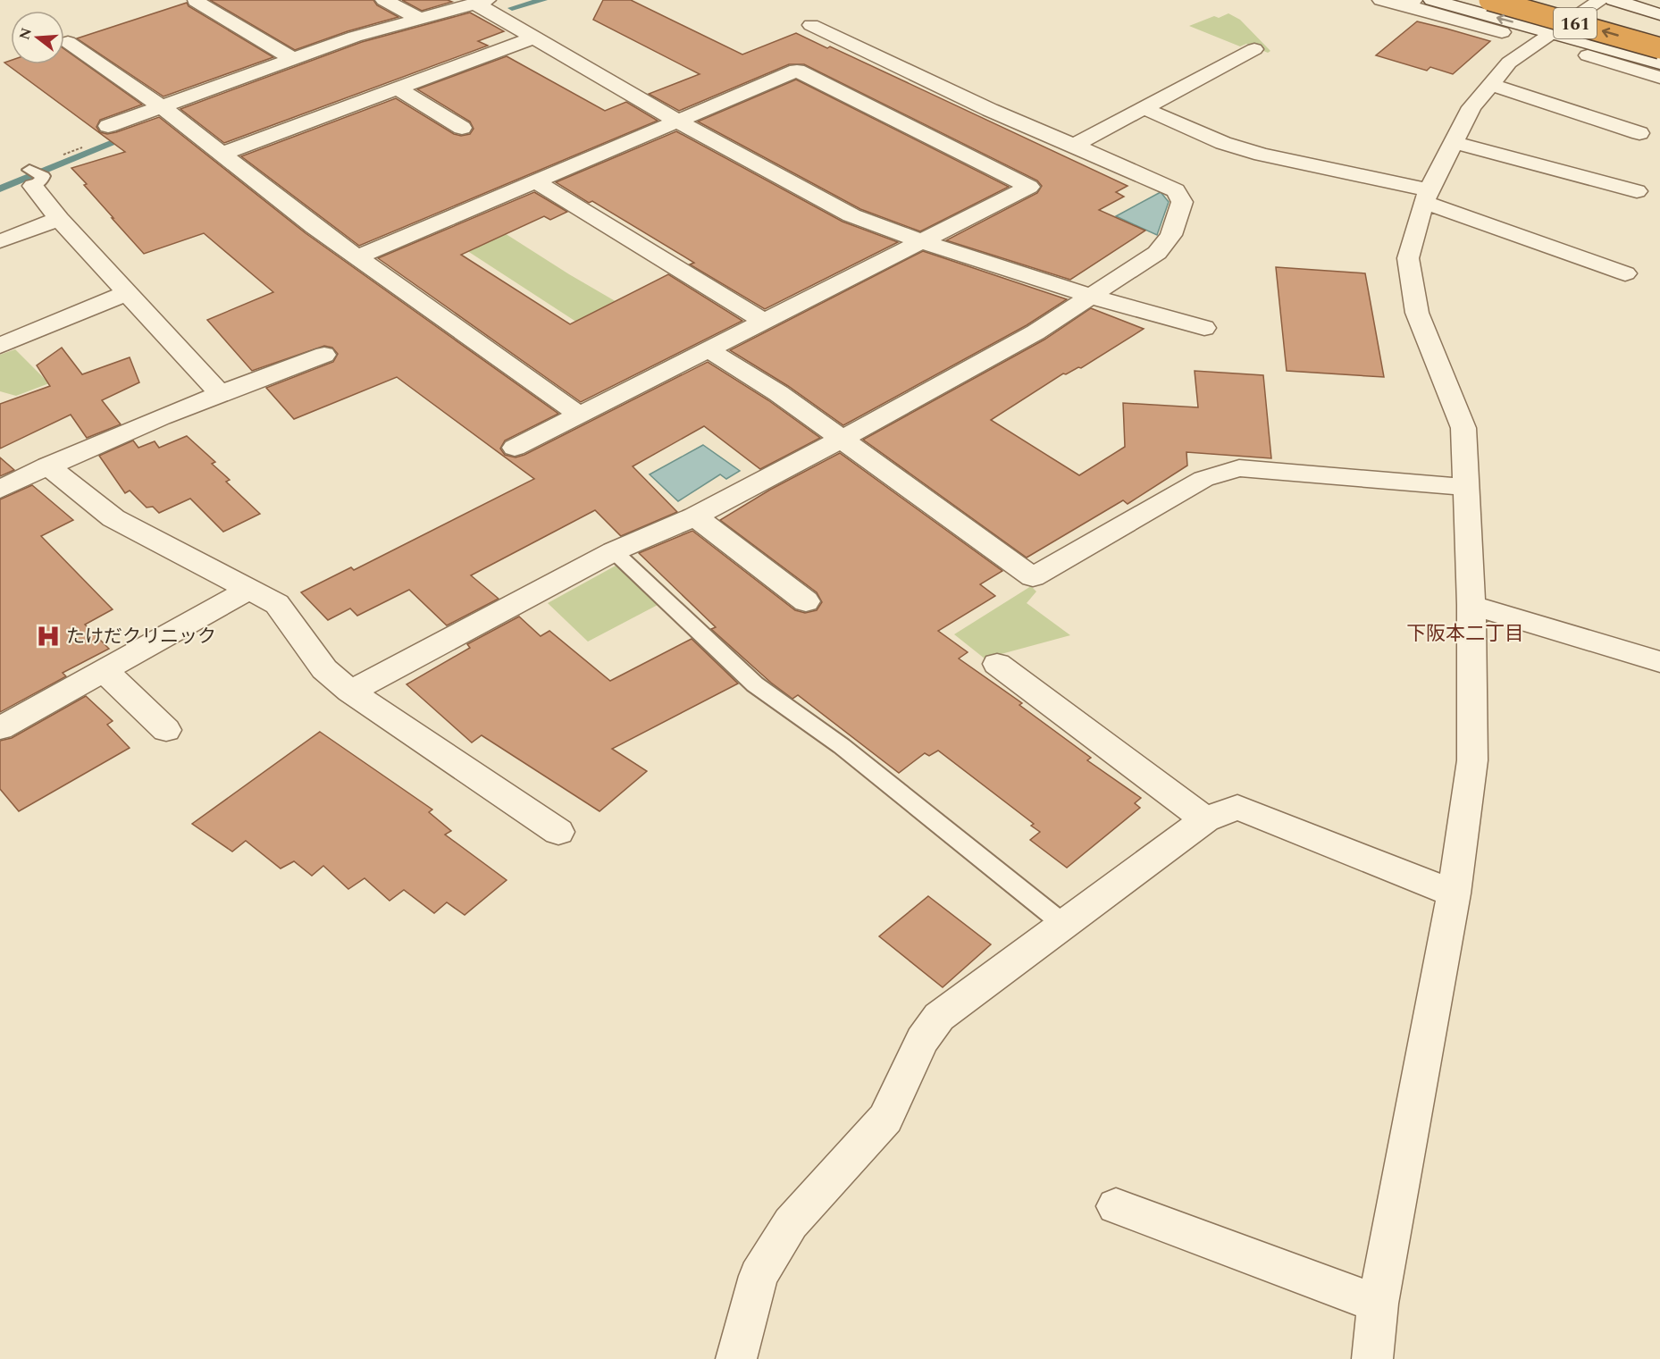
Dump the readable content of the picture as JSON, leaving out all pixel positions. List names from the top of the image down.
{
  "streets": {
    "highway": ["161"]
  },
  "districts": ["下阪本二丁目"],
  "places": {
    "hospital": ["たけだクリニック"]
  },
  "north": "left"
}
